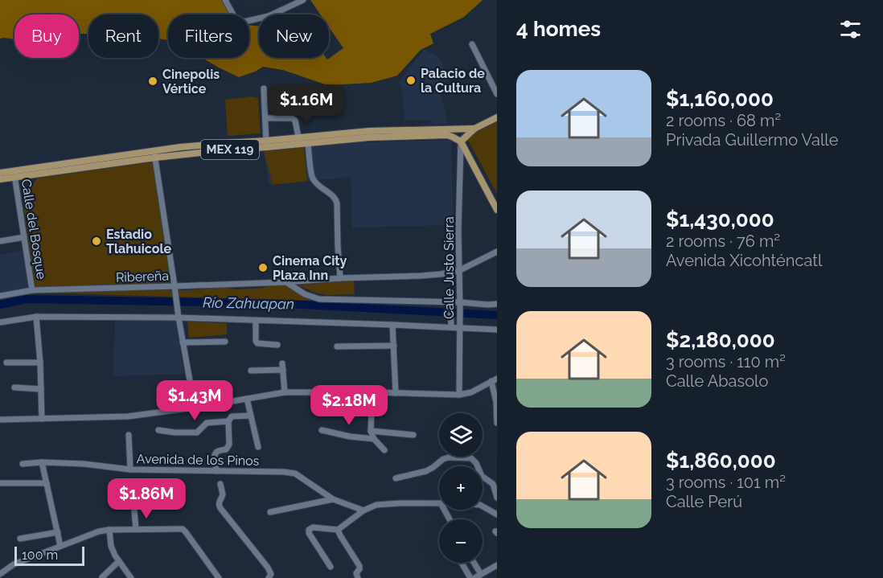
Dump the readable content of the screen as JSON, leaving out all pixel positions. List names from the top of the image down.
{
  "streets": {
    "main road": ["MEX 119"],
    "street": [
      "Calle del Bosque",
      "Calle Justo Sierra",
      "Ribereña",
      "Avenida de los Pinos"
    ]
  },
  "crossings": [
    ["MEX 119", "Calle del Bosque"],
    ["MEX 119", "Calle Justo Sierra"],
    ["Calle del Bosque", "Ribereña"],
    ["Calle Justo Sierra", "Ribereña"]
  ],
  "water": ["Río Zahuapan"],
  "places": [
    "Palacio de la Cultura",
    "Cinepolis Vértice",
    "Estadio Tlahuicole",
    "Cinema City Plaza Inn"
  ],
  "scale_bar": "100 m",
  "page": {
    "heading": "4 homes",
    "chip": [
      "Buy",
      "Rent",
      "Filters",
      "New"
    ],
    "list": [
      {
        "name": "$1,160,000",
        "note": "2 rooms · 68 m² · Privada Guillermo Valle"
      },
      {
        "name": "$1,430,000",
        "note": "2 rooms · 76 m² · Avenida Xicohténcatl"
      },
      {
        "name": "$2,180,000",
        "note": "3 rooms · 110 m² · Calle Abasolo"
      },
      {
        "name": "$1,860,000",
        "note": "3 rooms · 101 m² · Calle Perú"
      }
    ],
    "price": [
      "$1.16M",
      "$1.43M",
      "$2.18M",
      "$1.86M"
    ],
    "map_buttons": ["+", "−"],
    "scale": "100 m"
  }
}
